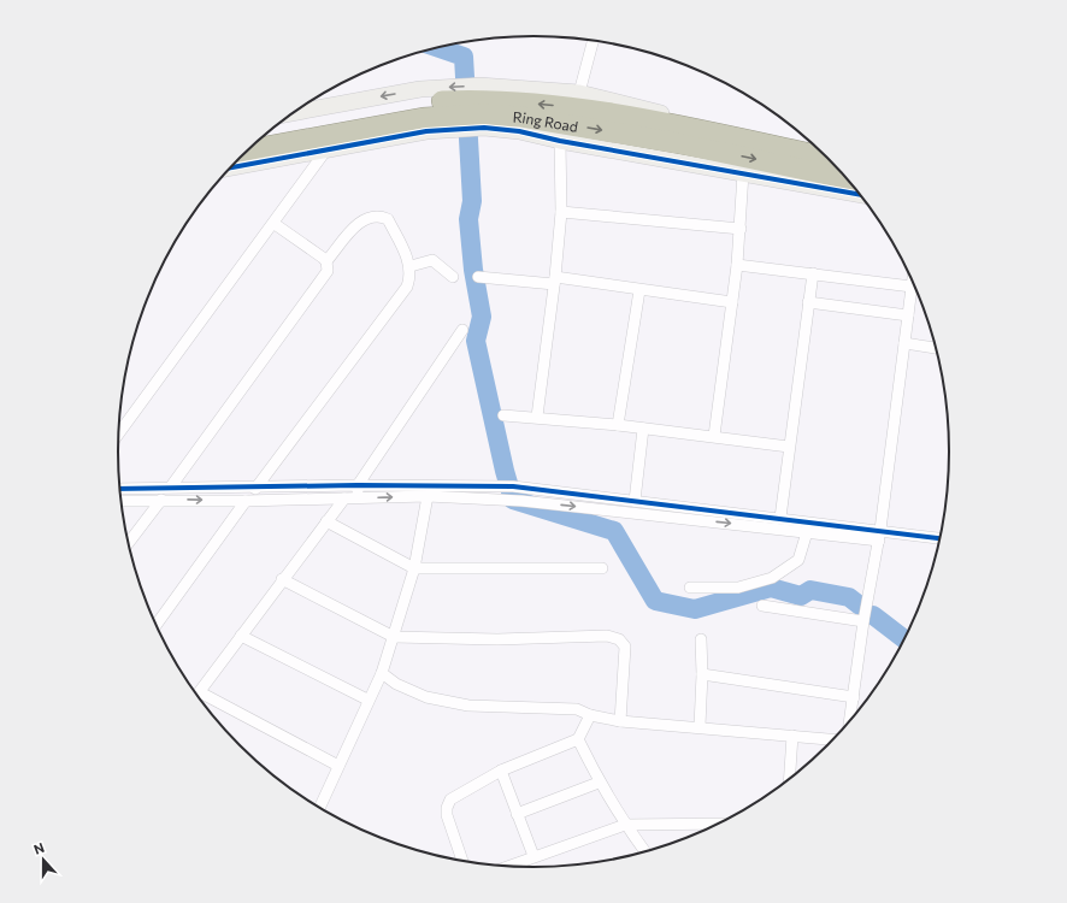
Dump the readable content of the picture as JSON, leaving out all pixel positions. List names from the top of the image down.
{
  "streets": {
    "highway": ["Ring Road"]
  },
  "north": "top"
}
